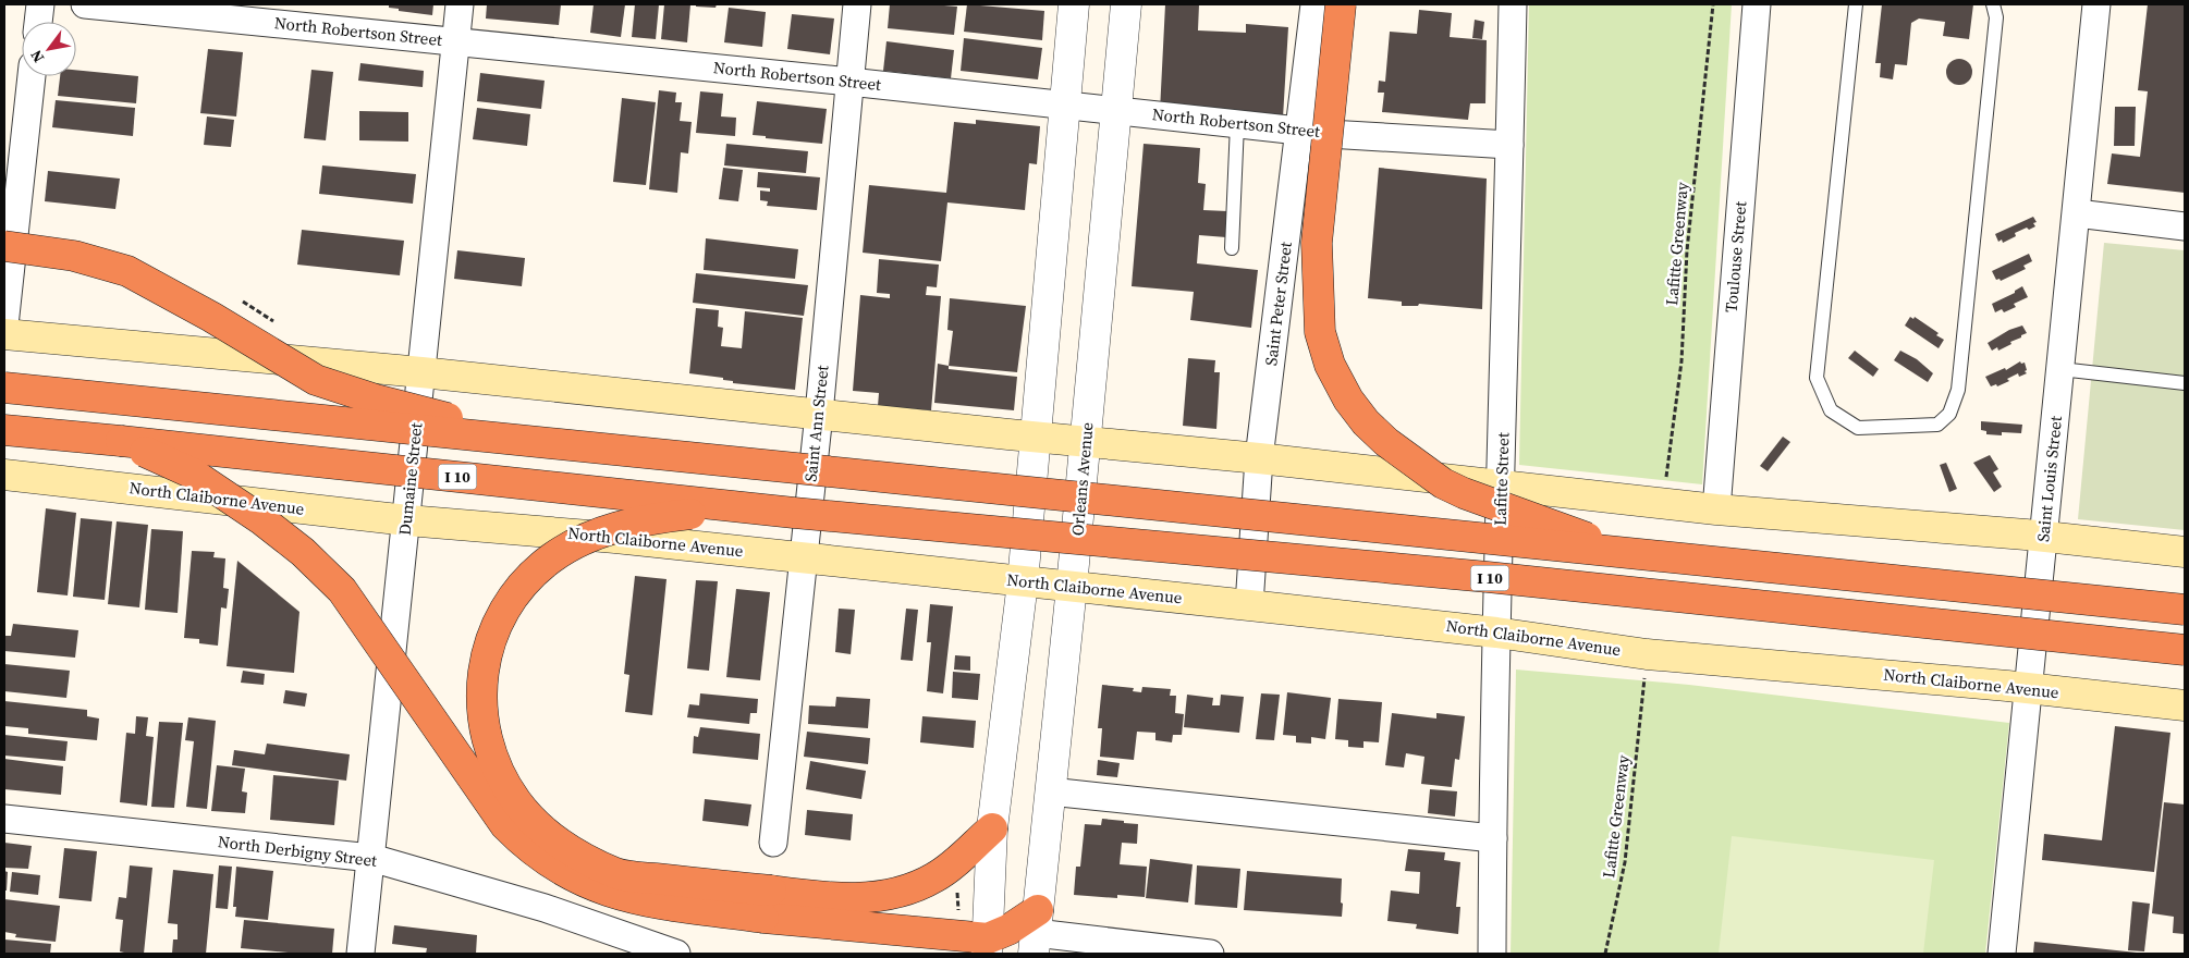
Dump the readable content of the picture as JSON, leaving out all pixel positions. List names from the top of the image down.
{
  "streets": {
    "highway": ["I 10"],
    "main road": ["North Claiborne Avenue"],
    "street": [
      "North Robertson Street",
      "Toulouse Street",
      "Saint Peter Street",
      "Saint Ann Street",
      "Dumaine Street",
      "Orleans Avenue",
      "Lafitte Street",
      "Saint Louis Street",
      "North Derbigny Street"
    ],
    "path": ["Lafitte Greenway"]
  },
  "crossings": [
    ["North Robertson Street", "Saint Peter Street"],
    ["North Robertson Street", "Saint Ann Street"],
    ["North Robertson Street", "Dumaine Street"],
    ["North Robertson Street", "Orleans Avenue"],
    ["North Robertson Street", "Lafitte Street"],
    ["Saint Peter Street", "North Claiborne Avenue"],
    ["Saint Ann Street", "North Claiborne Avenue"],
    ["Dumaine Street", "North Claiborne Avenue"],
    ["Dumaine Street", "North Derbigny Street"],
    ["Orleans Avenue", "North Claiborne Avenue"],
    ["Lafitte Street", "North Claiborne Avenue"],
    ["Saint Louis Street", "North Claiborne Avenue"]
  ],
  "north": "bottom left"
}
